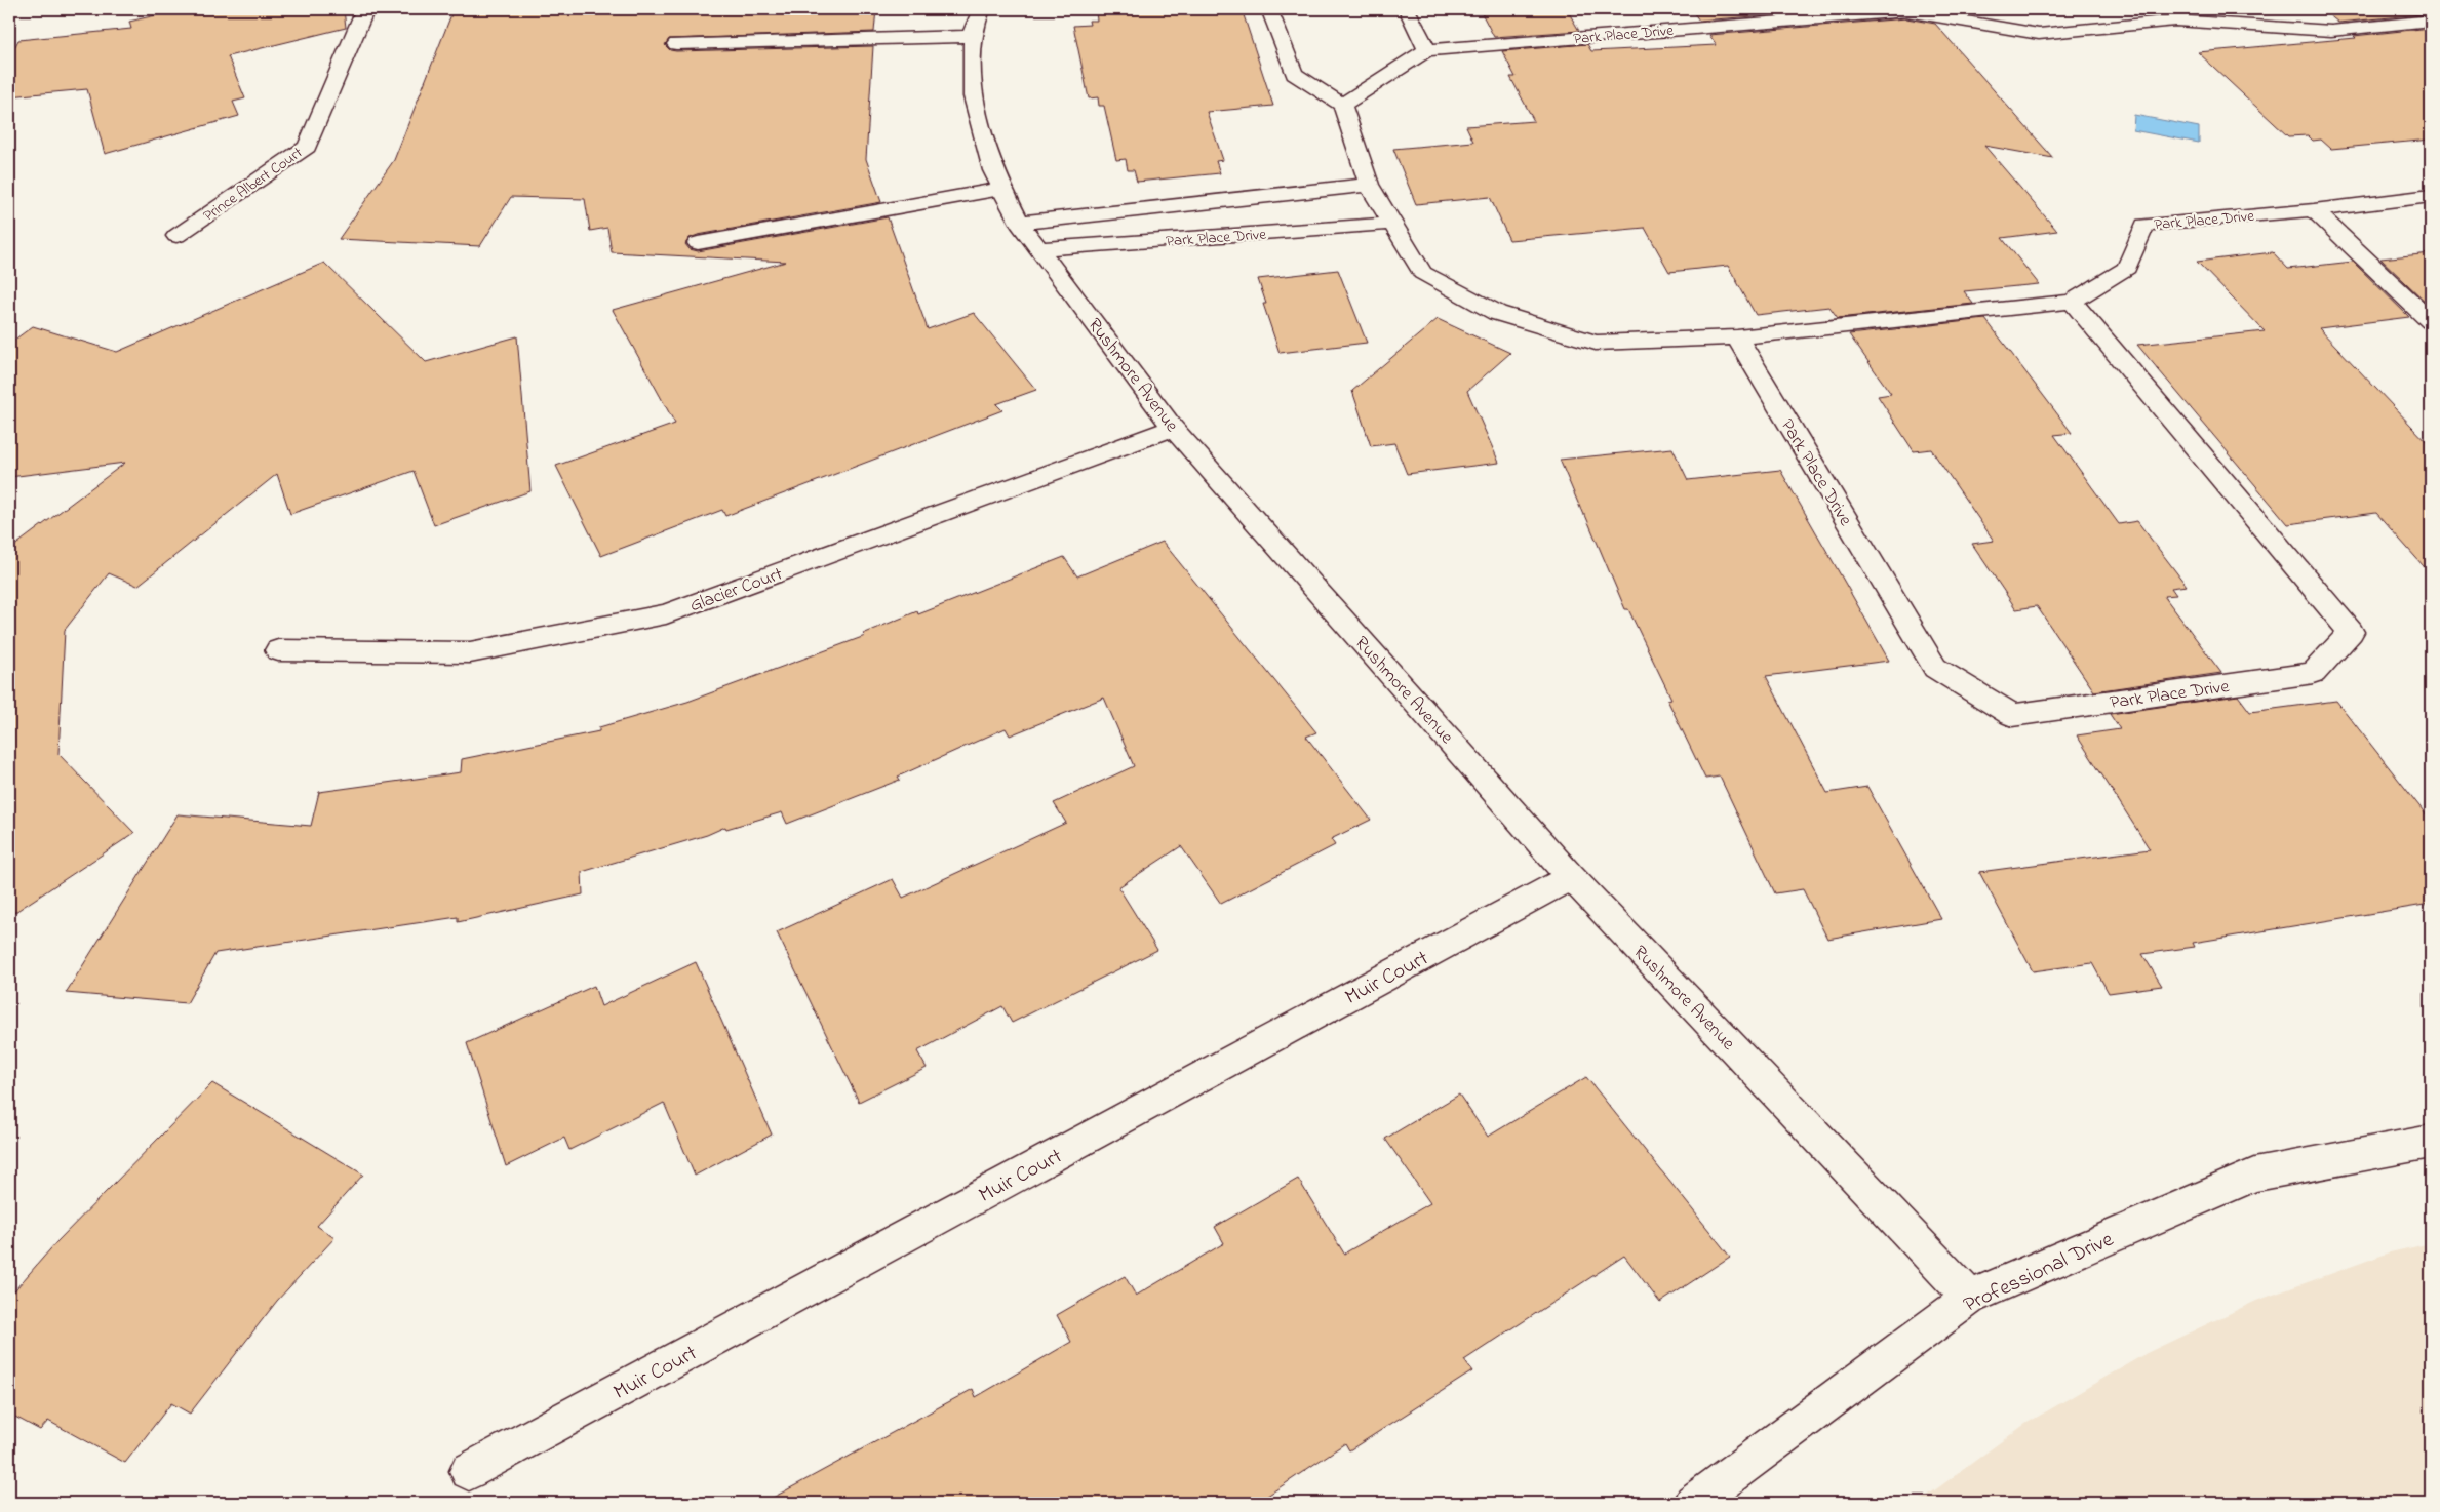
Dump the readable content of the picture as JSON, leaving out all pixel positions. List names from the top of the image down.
{
  "streets": {
    "street": [
      "Park Place Drive",
      "Prince Albert Court",
      "Rushmore Avenue",
      "Glacier Court",
      "Muir Court",
      "Professional Drive"
    ]
  },
  "crossings": [
    ["Park Place Drive", "Rushmore Avenue"],
    ["Rushmore Avenue", "Glacier Court"],
    ["Rushmore Avenue", "Muir Court"],
    ["Rushmore Avenue", "Professional Drive"]
  ]
}
